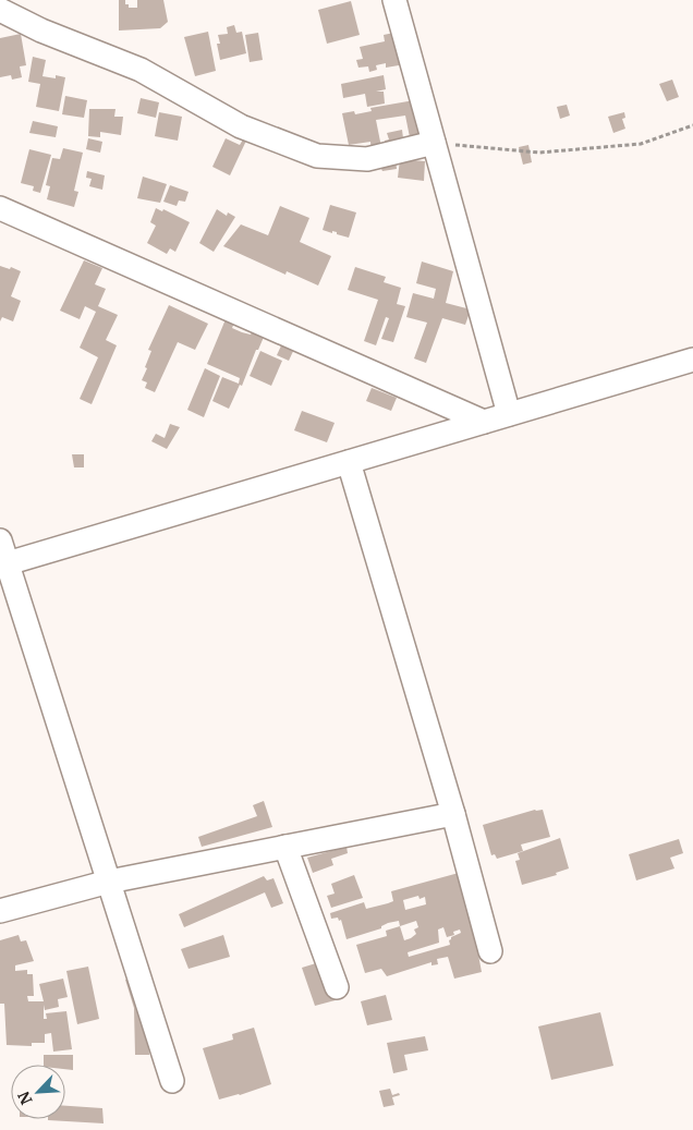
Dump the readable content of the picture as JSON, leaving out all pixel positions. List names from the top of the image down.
{
  "north": "bottom left"
}
